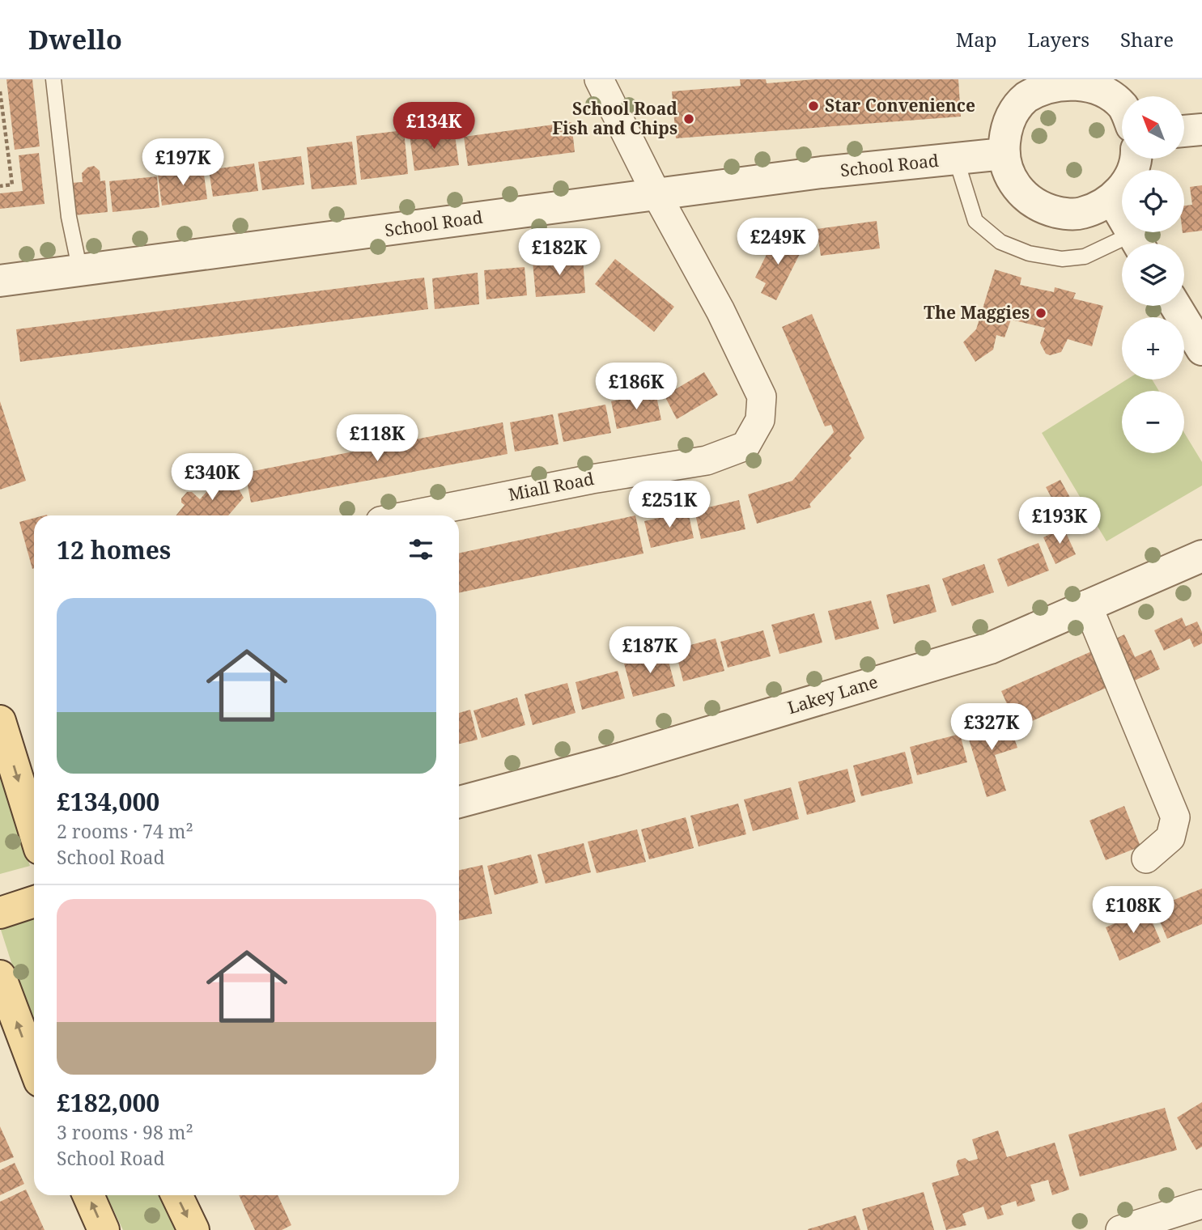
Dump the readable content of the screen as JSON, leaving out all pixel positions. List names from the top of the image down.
{
  "streets": {
    "street": ["School Road", "Miall Road", "Lakey Lane"]
  },
  "crossings": [
    ["School Road", "Miall Road"]
  ],
  "places": ["Star Convenience", "School Road Fish and Chips", "The Maggies"],
  "north": "top left",
  "page": {
    "header": "Dwello",
    "nav": ["Map", "Layers", "Share"],
    "map_buttons": ["+", "−"],
    "price": [
      "£134K",
      "£197K",
      "£249K",
      "£182K",
      "£186K",
      "£118K",
      "£340K",
      "£251K",
      "£193K",
      "£187K",
      "£327K",
      "£108K"
    ],
    "heading": "12 homes",
    "list": [
      {
        "name": "£134,000",
        "note": "2 rooms · 74 m² · School Road"
      },
      {
        "name": "£182,000",
        "note": "3 rooms · 98 m² · School Road"
      }
    ]
  }
}
